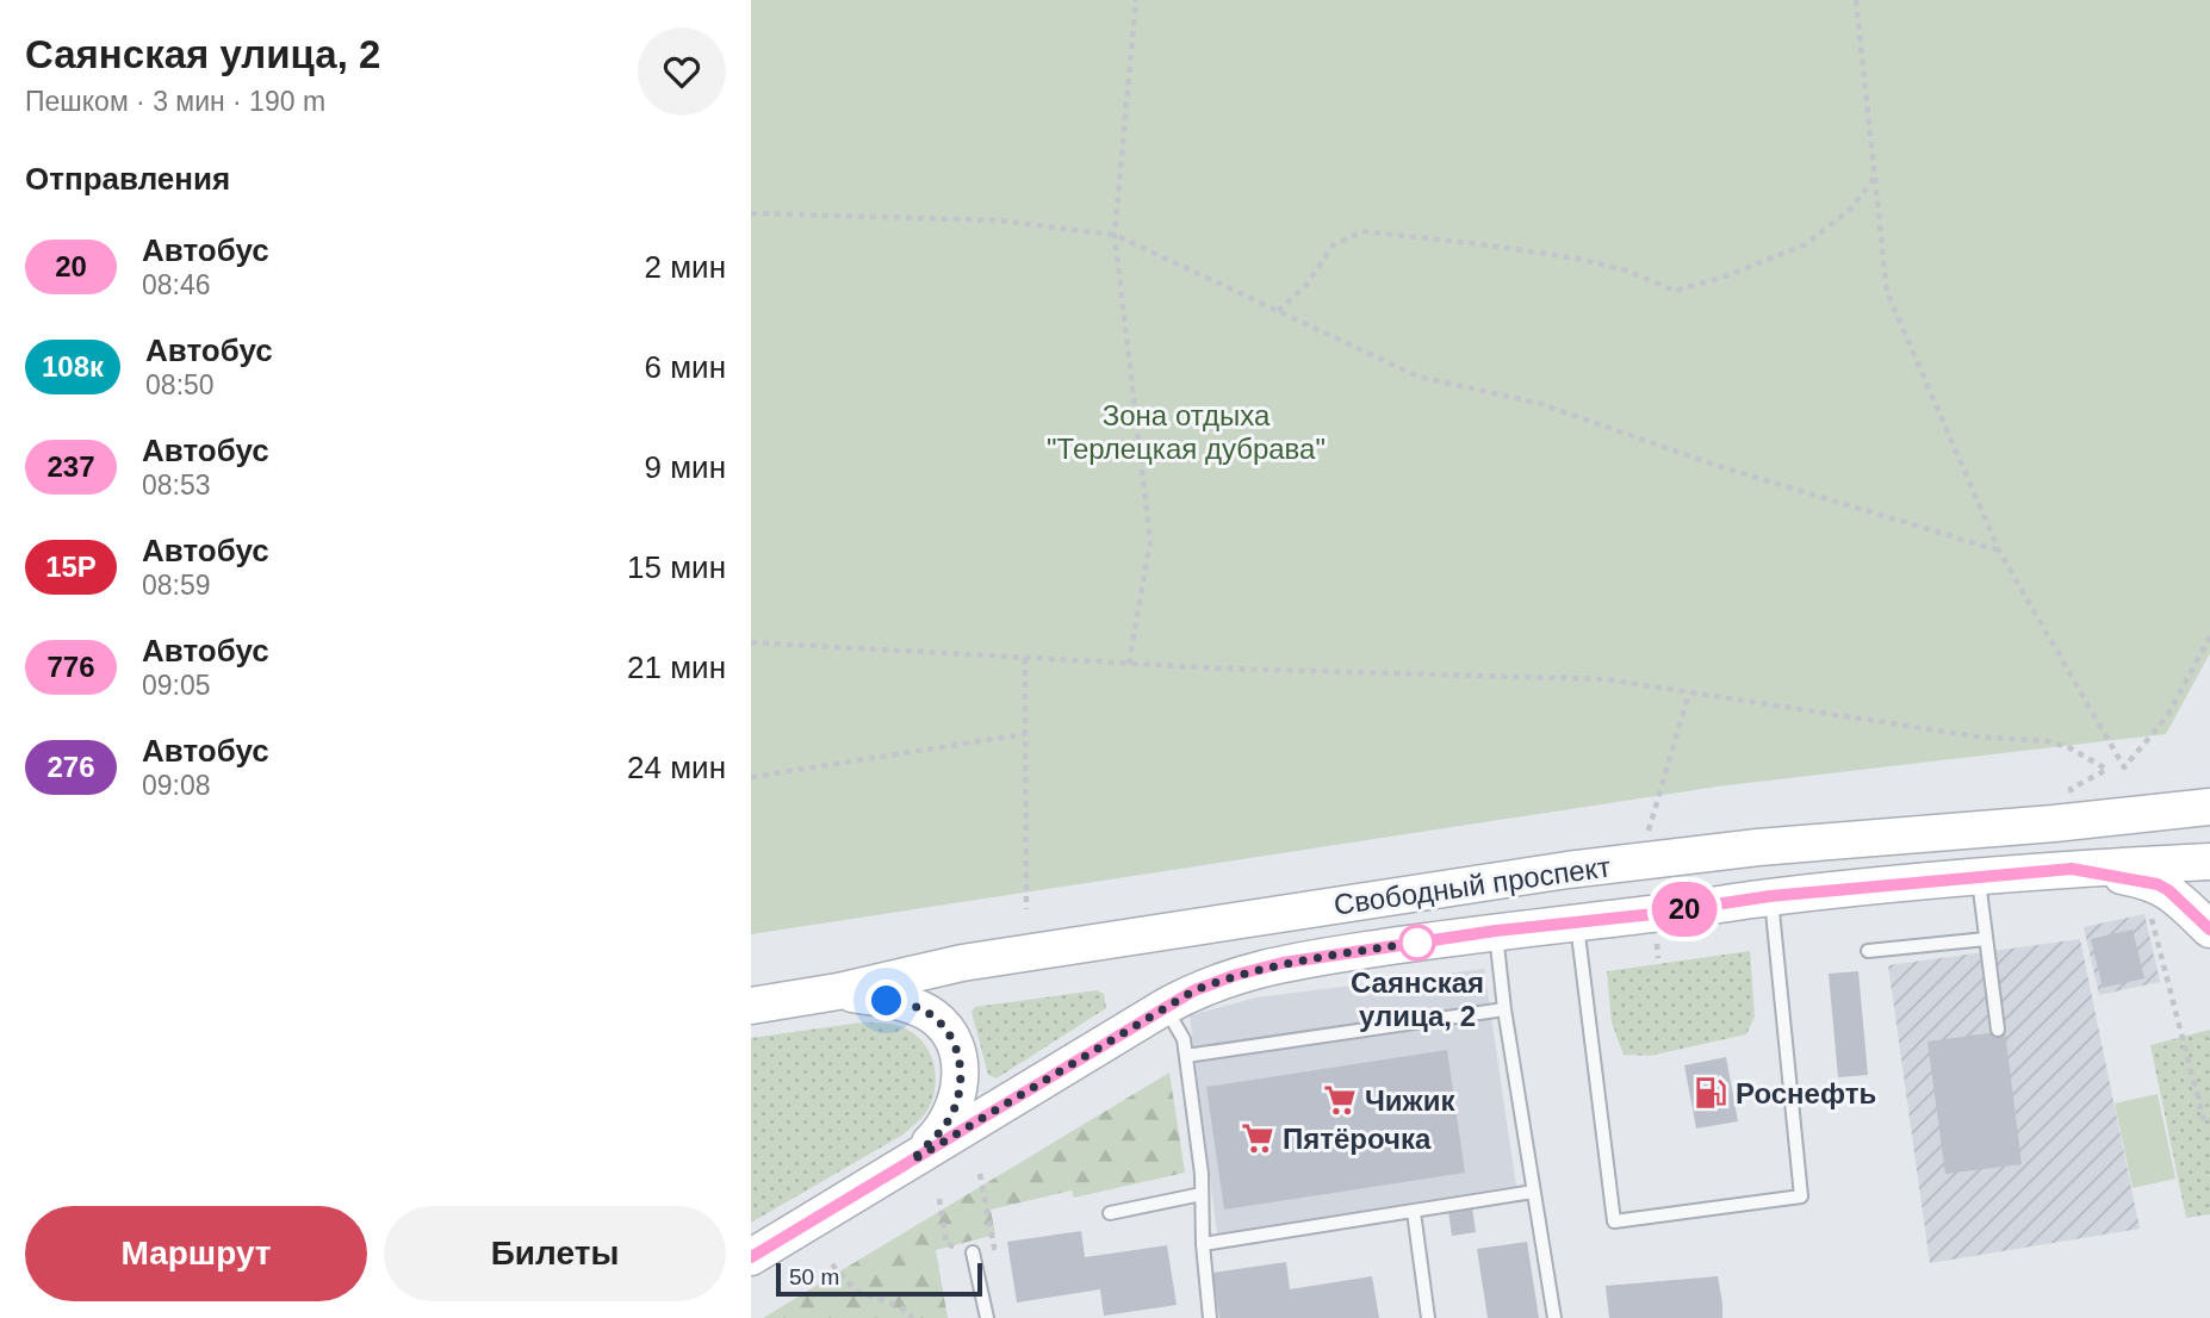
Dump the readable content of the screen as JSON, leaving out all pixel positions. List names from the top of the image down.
{
  "streets": {
    "main road": ["Свободный проспект"]
  },
  "parks": ["Зона отдыха \"Терлецкая дубрава\""],
  "places": {
    "other": ["Саянская улица, 2"],
    "fuel station": ["Роснефть"],
    "supermarket": ["Чижик", "Пятёрочка"]
  },
  "lines": ["bus line 20"],
  "scale_bar": "50 m",
  "page": {
    "heading": [
      ["Саянская улица, 2", "Пешком · 3 мин · 190 m"],
      "Отправления"
    ],
    "on_map": "20",
    "list": [
      {
        "mark": "20",
        "name": "Автобус",
        "note": "08:46",
        "value": "2 мин"
      },
      {
        "mark": "108к",
        "name": "Автобус",
        "note": "08:50",
        "value": "6 мин"
      },
      {
        "mark": "237",
        "name": "Автобус",
        "note": "08:53",
        "value": "9 мин"
      },
      {
        "mark": "15Р",
        "name": "Автобус",
        "note": "08:59",
        "value": "15 мин"
      },
      {
        "mark": "776",
        "name": "Автобус",
        "note": "09:05",
        "value": "21 мин"
      },
      {
        "mark": "276",
        "name": "Автобус",
        "note": "09:08",
        "value": "24 мин"
      }
    ],
    "buttons": ["Маршрут", "Билеты"],
    "scale": "50 m"
  }
}
